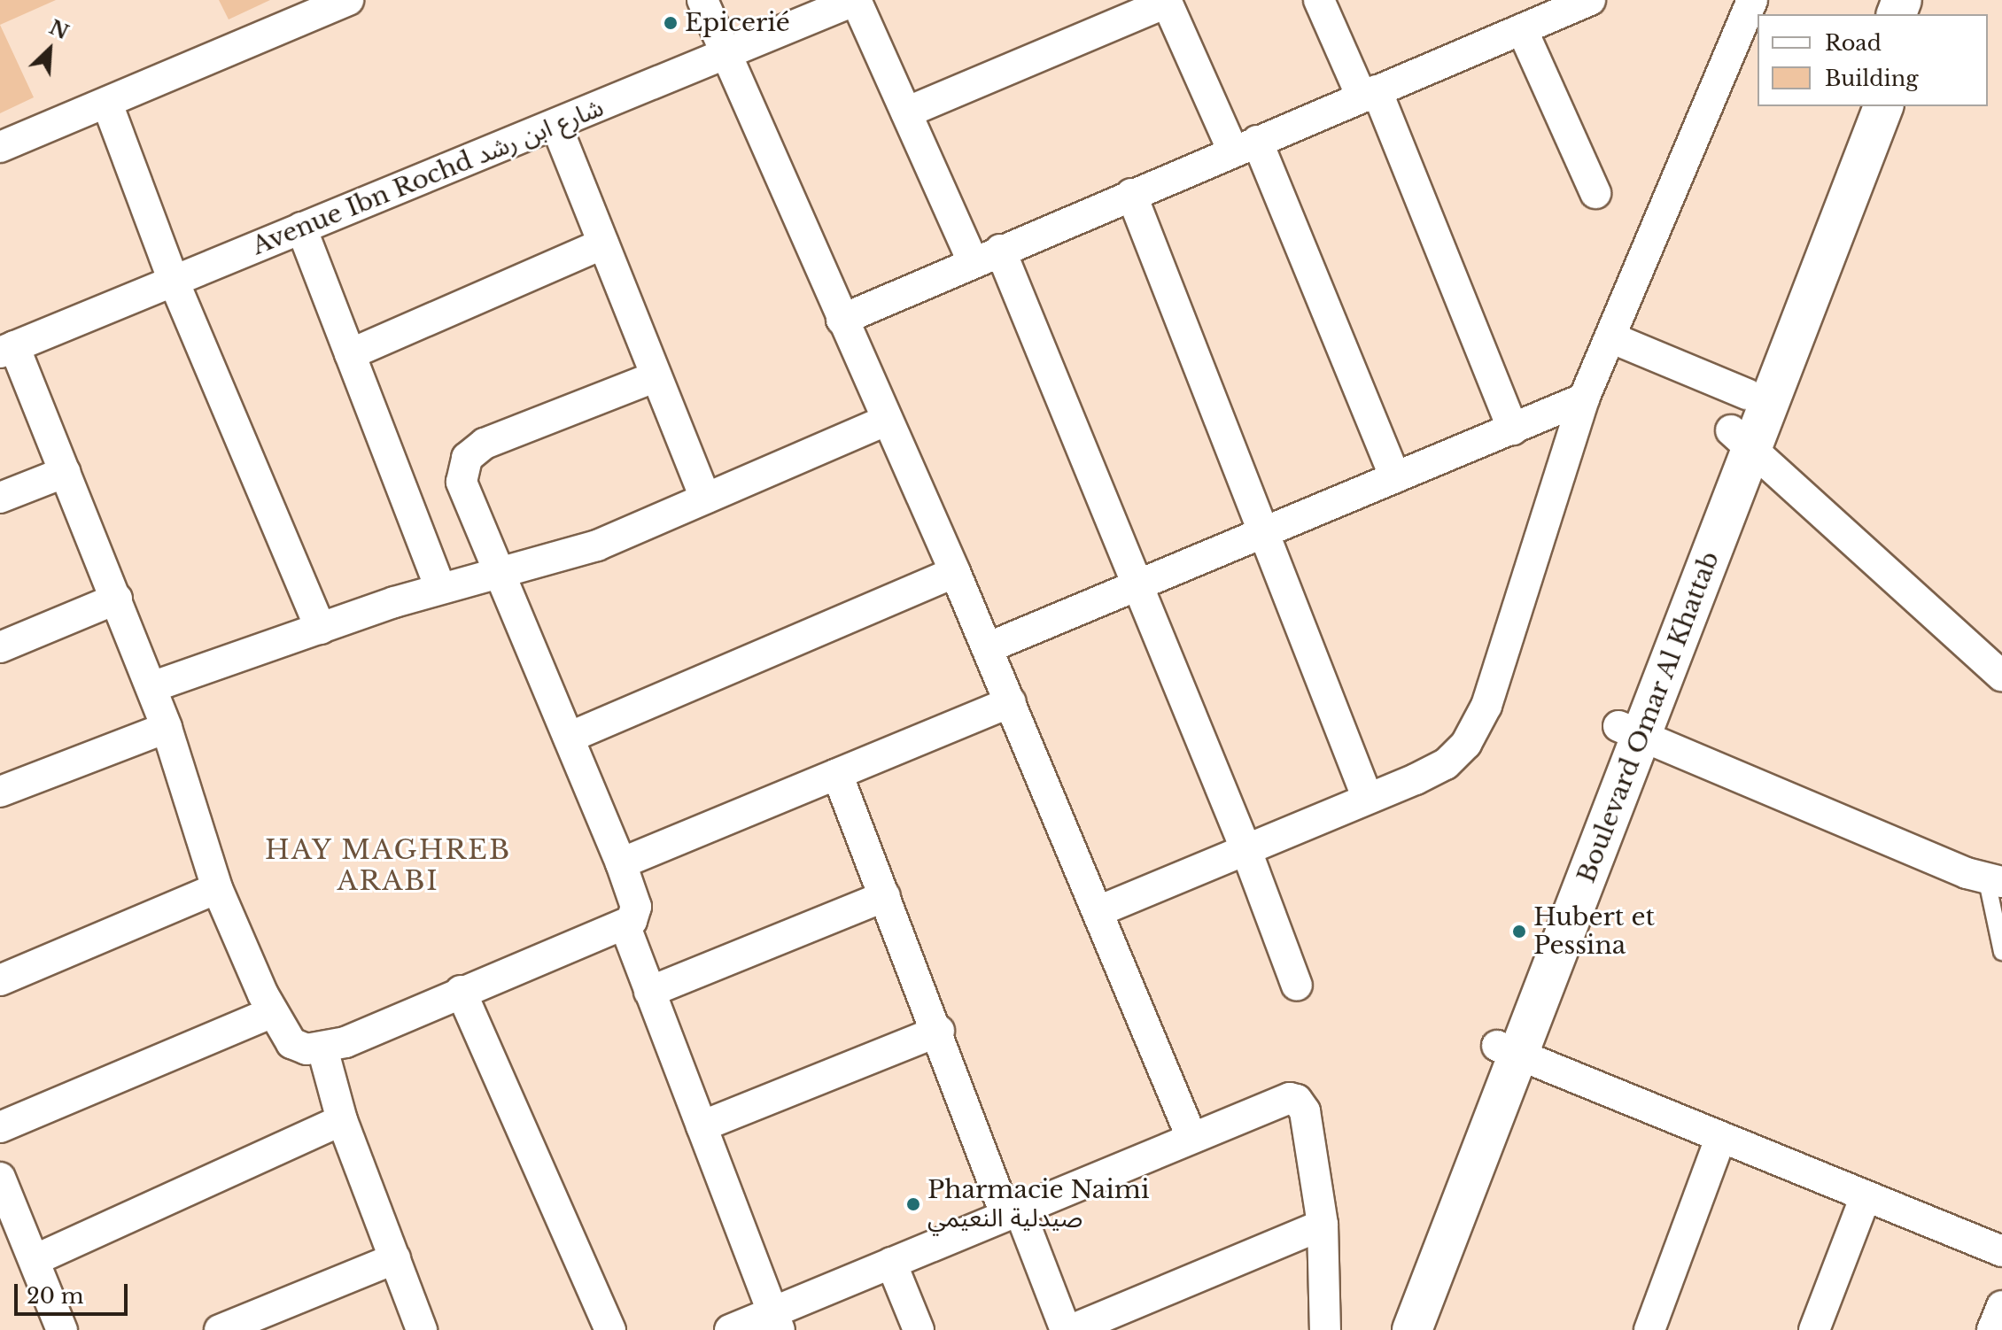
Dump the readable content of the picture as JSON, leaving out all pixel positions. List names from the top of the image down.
{
  "streets": {
    "street": ["Avenue Ibn Rochd شارع ابن رشد", "Boulevard Omar Al Khattab"]
  },
  "districts": ["HAY MAGHREB ARABI"],
  "places": ["Epicerié", "Hubert et Pessina", "Pharmacie Naimi صيدلية النعيمي"],
  "legend": ["Road", "Building"],
  "scale_bar": "20 m",
  "north": "top right"
}
